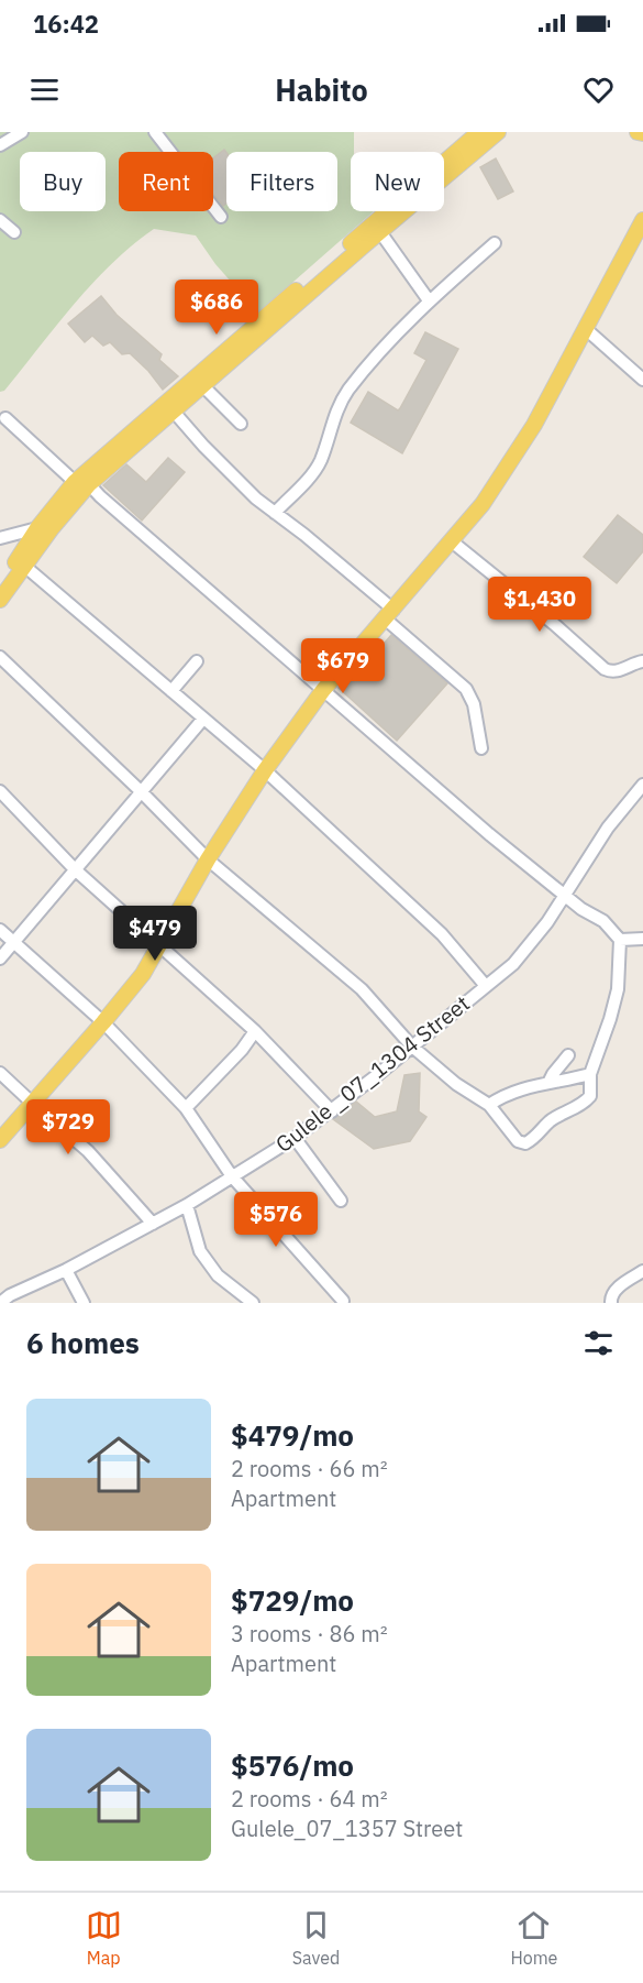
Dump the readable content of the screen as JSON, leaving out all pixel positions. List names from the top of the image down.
{
  "streets": {
    "street": ["Gulele _07_1304 Street"]
  },
  "page": {
    "status": "16:42",
    "header": "Habito",
    "chip": [
      "Buy",
      "Rent",
      "Filters",
      "New"
    ],
    "price": [
      "$686",
      "$1,430",
      "$679",
      "$479",
      "$729",
      "$576"
    ],
    "heading": "6 homes",
    "list": [
      {
        "name": "$479/mo",
        "note": "2 rooms · 66 m² · Apartment"
      },
      {
        "name": "$729/mo",
        "note": "3 rooms · 86 m² · Apartment"
      },
      {
        "name": "$576/mo",
        "note": "2 rooms · 64 m² · Gulele_07_1357 Street"
      }
    ],
    "tabs": ["Map", "Saved", "Home"]
  }
}
